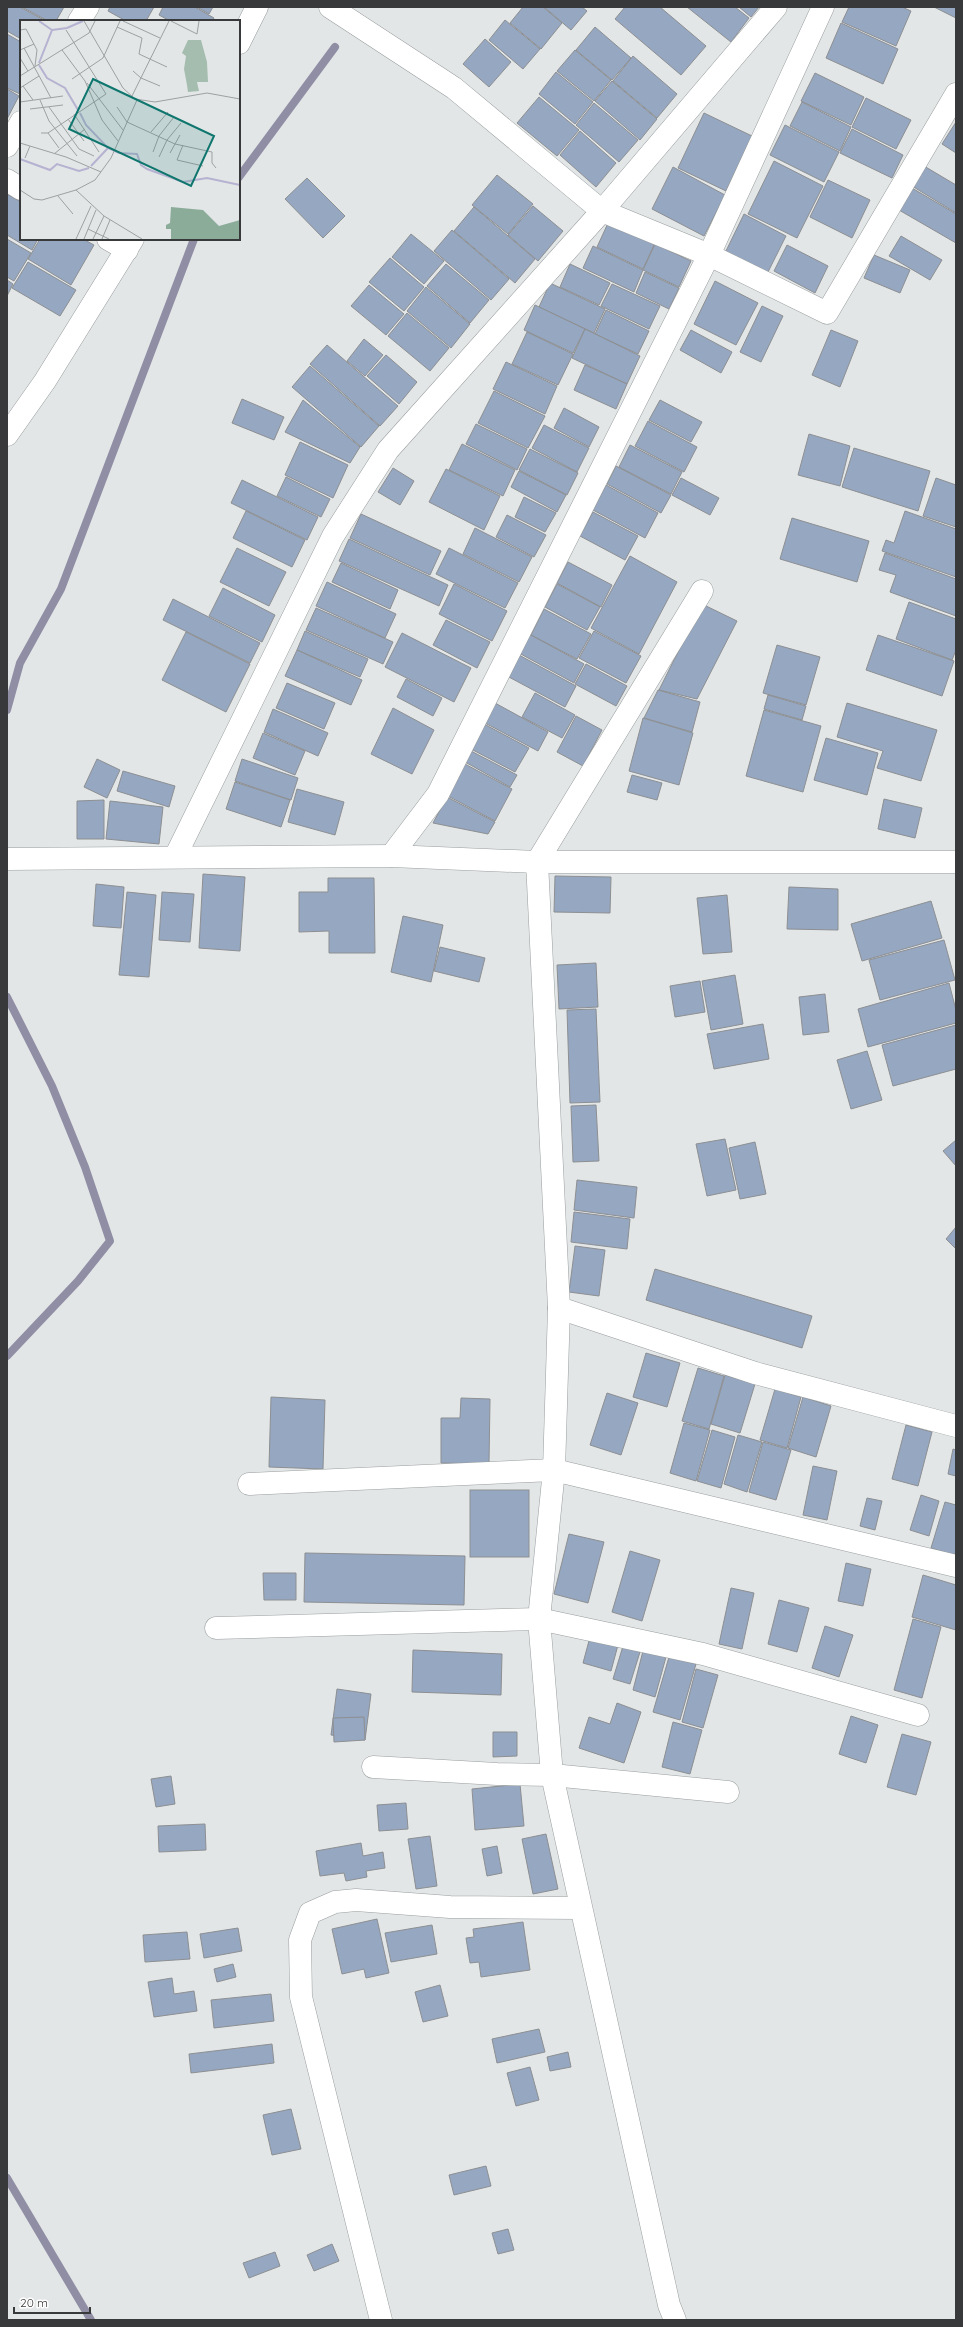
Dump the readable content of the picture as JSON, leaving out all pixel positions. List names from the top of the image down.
{
  "scale_bar": "20 m"
}
